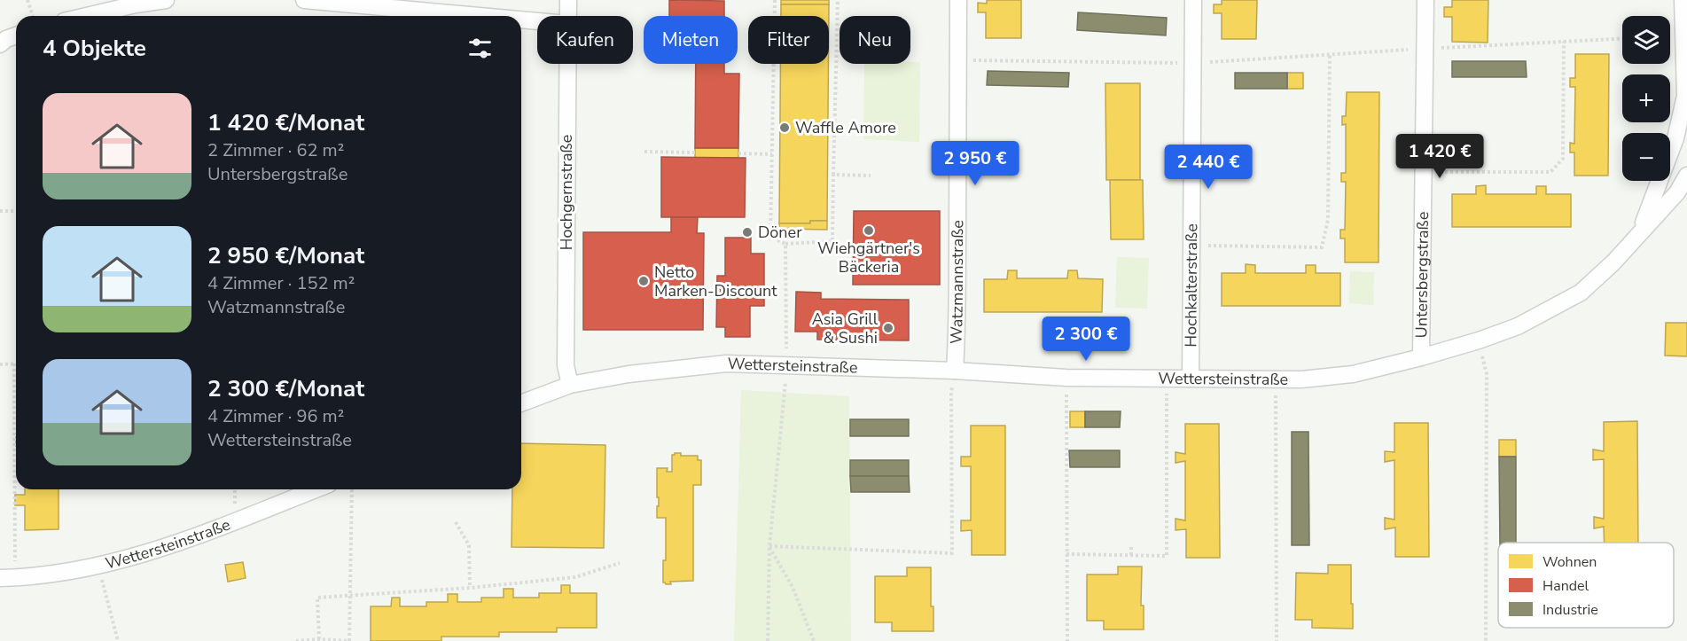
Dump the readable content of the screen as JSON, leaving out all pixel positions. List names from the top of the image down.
{
  "streets": {
    "street": [
      "Hochgernstraße",
      "Untersbergstraße",
      "Watzmannstraße",
      "Hochkalterstraße",
      "Wettersteinstraße"
    ]
  },
  "crossings": [
    ["Hochgernstraße", "Wettersteinstraße"],
    ["Untersbergstraße", "Wettersteinstraße"],
    ["Watzmannstraße", "Wettersteinstraße"],
    ["Hochkalterstraße", "Wettersteinstraße"]
  ],
  "places": [
    "Waffle Amore",
    "Wiehgärtner's Bäckeria",
    "Döner",
    "Netto Marken-Discount",
    "Asia Grill & Sushi"
  ],
  "legend": ["Wohnen", "Handel", "Industrie"],
  "page": {
    "map_buttons": ["+", "−"],
    "chip": [
      "Kaufen",
      "Mieten",
      "Filter",
      "Neu"
    ],
    "heading": "4 Objekte",
    "list": [
      {
        "name": "1 420 €/Monat",
        "note": "2 Zimmer · 62 m² · Untersbergstraße"
      },
      {
        "name": "2 950 €/Monat",
        "note": "4 Zimmer · 152 m² · Watzmannstraße"
      },
      {
        "name": "2 300 €/Monat",
        "note": "4 Zimmer · 96 m² · Wettersteinstraße"
      }
    ],
    "price": [
      "1 420 €",
      "2 950 €",
      "2 440 €",
      "2 300 €"
    ]
  }
}
